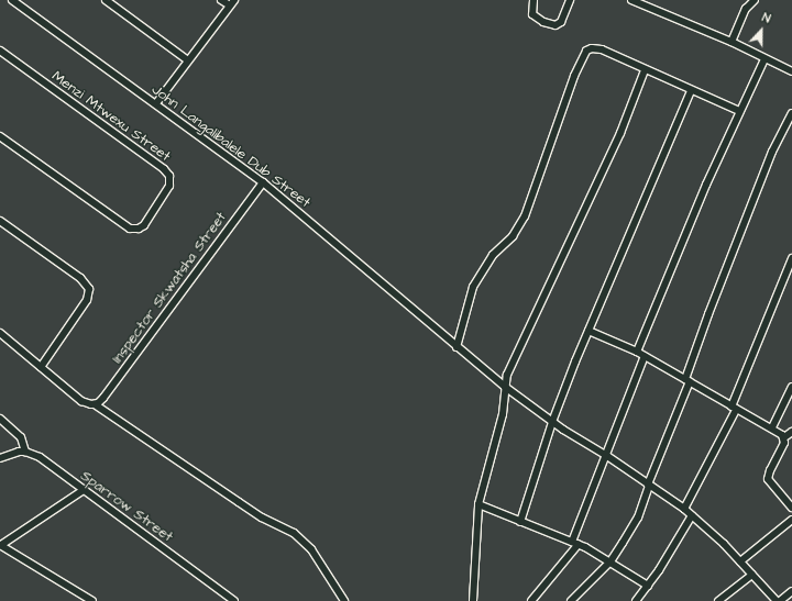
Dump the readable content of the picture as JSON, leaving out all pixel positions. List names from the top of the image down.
{
  "streets": {
    "street": [
      "Menzi Mtwexu Street",
      "John Langalibalele Dub Street",
      "Inspector Skwatsha Street",
      "Sparrow Street"
    ]
  },
  "crossings": [
    ["John Langalibalele Dub Street", "Inspector Skwatsha Street"]
  ],
  "north": "top"
}
